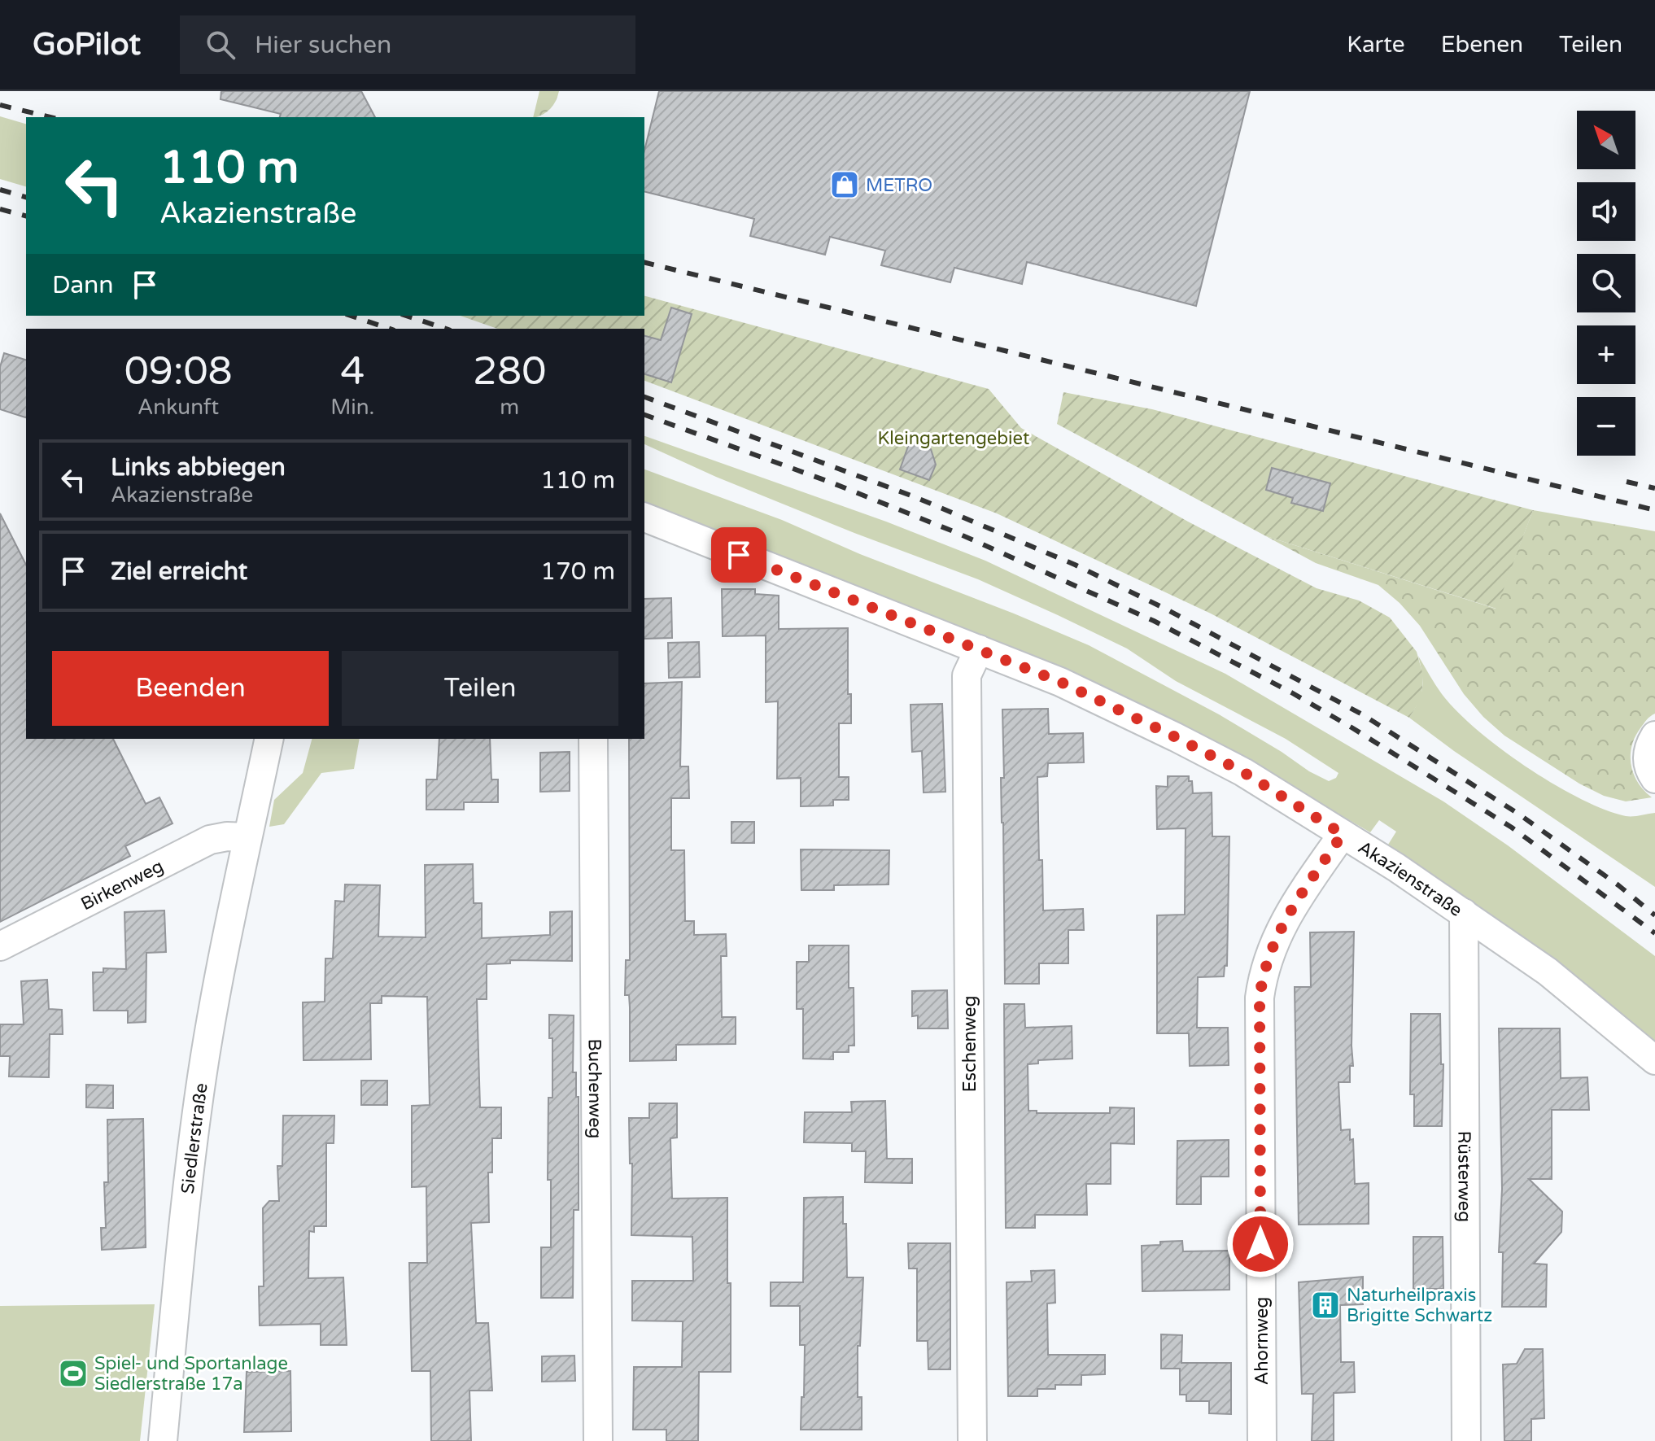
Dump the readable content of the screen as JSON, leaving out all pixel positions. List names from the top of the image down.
{
  "streets": {
    "street": [
      "Akazienstraße",
      "Birkenweg",
      "Eschenweg",
      "Buchenweg",
      "Siedlerstraße",
      "Rüsterweg",
      "Ahornweg"
    ]
  },
  "crossings": [
    ["Akazienstraße", "Eschenweg"],
    ["Akazienstraße", "Rüsterweg"],
    ["Akazienstraße", "Ahornweg"],
    ["Birkenweg", "Siedlerstraße"]
  ],
  "parks": ["Kleingartengebiet"],
  "places": {
    "shop": ["METRO"],
    "building": ["Naturheilpraxis Brigitte Schwartz"],
    "sports": ["Spiel- und Sportanlage Siedlerstraße 17a"]
  },
  "north": "top left",
  "page": {
    "header": "GoPilot",
    "search": "Hier suchen",
    "nav": ["Karte", "Ebenen", "Teilen"],
    "map_buttons": ["+", "−"],
    "turn": ["110 m", "Akazienstraße"],
    "then": "Dann",
    "eta": [
      "09:08",
      "Ankunft",
      "4",
      "Min.",
      "280",
      "m"
    ],
    "list": [
      {
        "name": "Links abbiegen",
        "note": "Akazienstraße",
        "value": "110 m"
      },
      {
        "name": "Ziel erreicht",
        "value": "170 m"
      }
    ],
    "buttons": ["Beenden", "Teilen"]
  }
}
